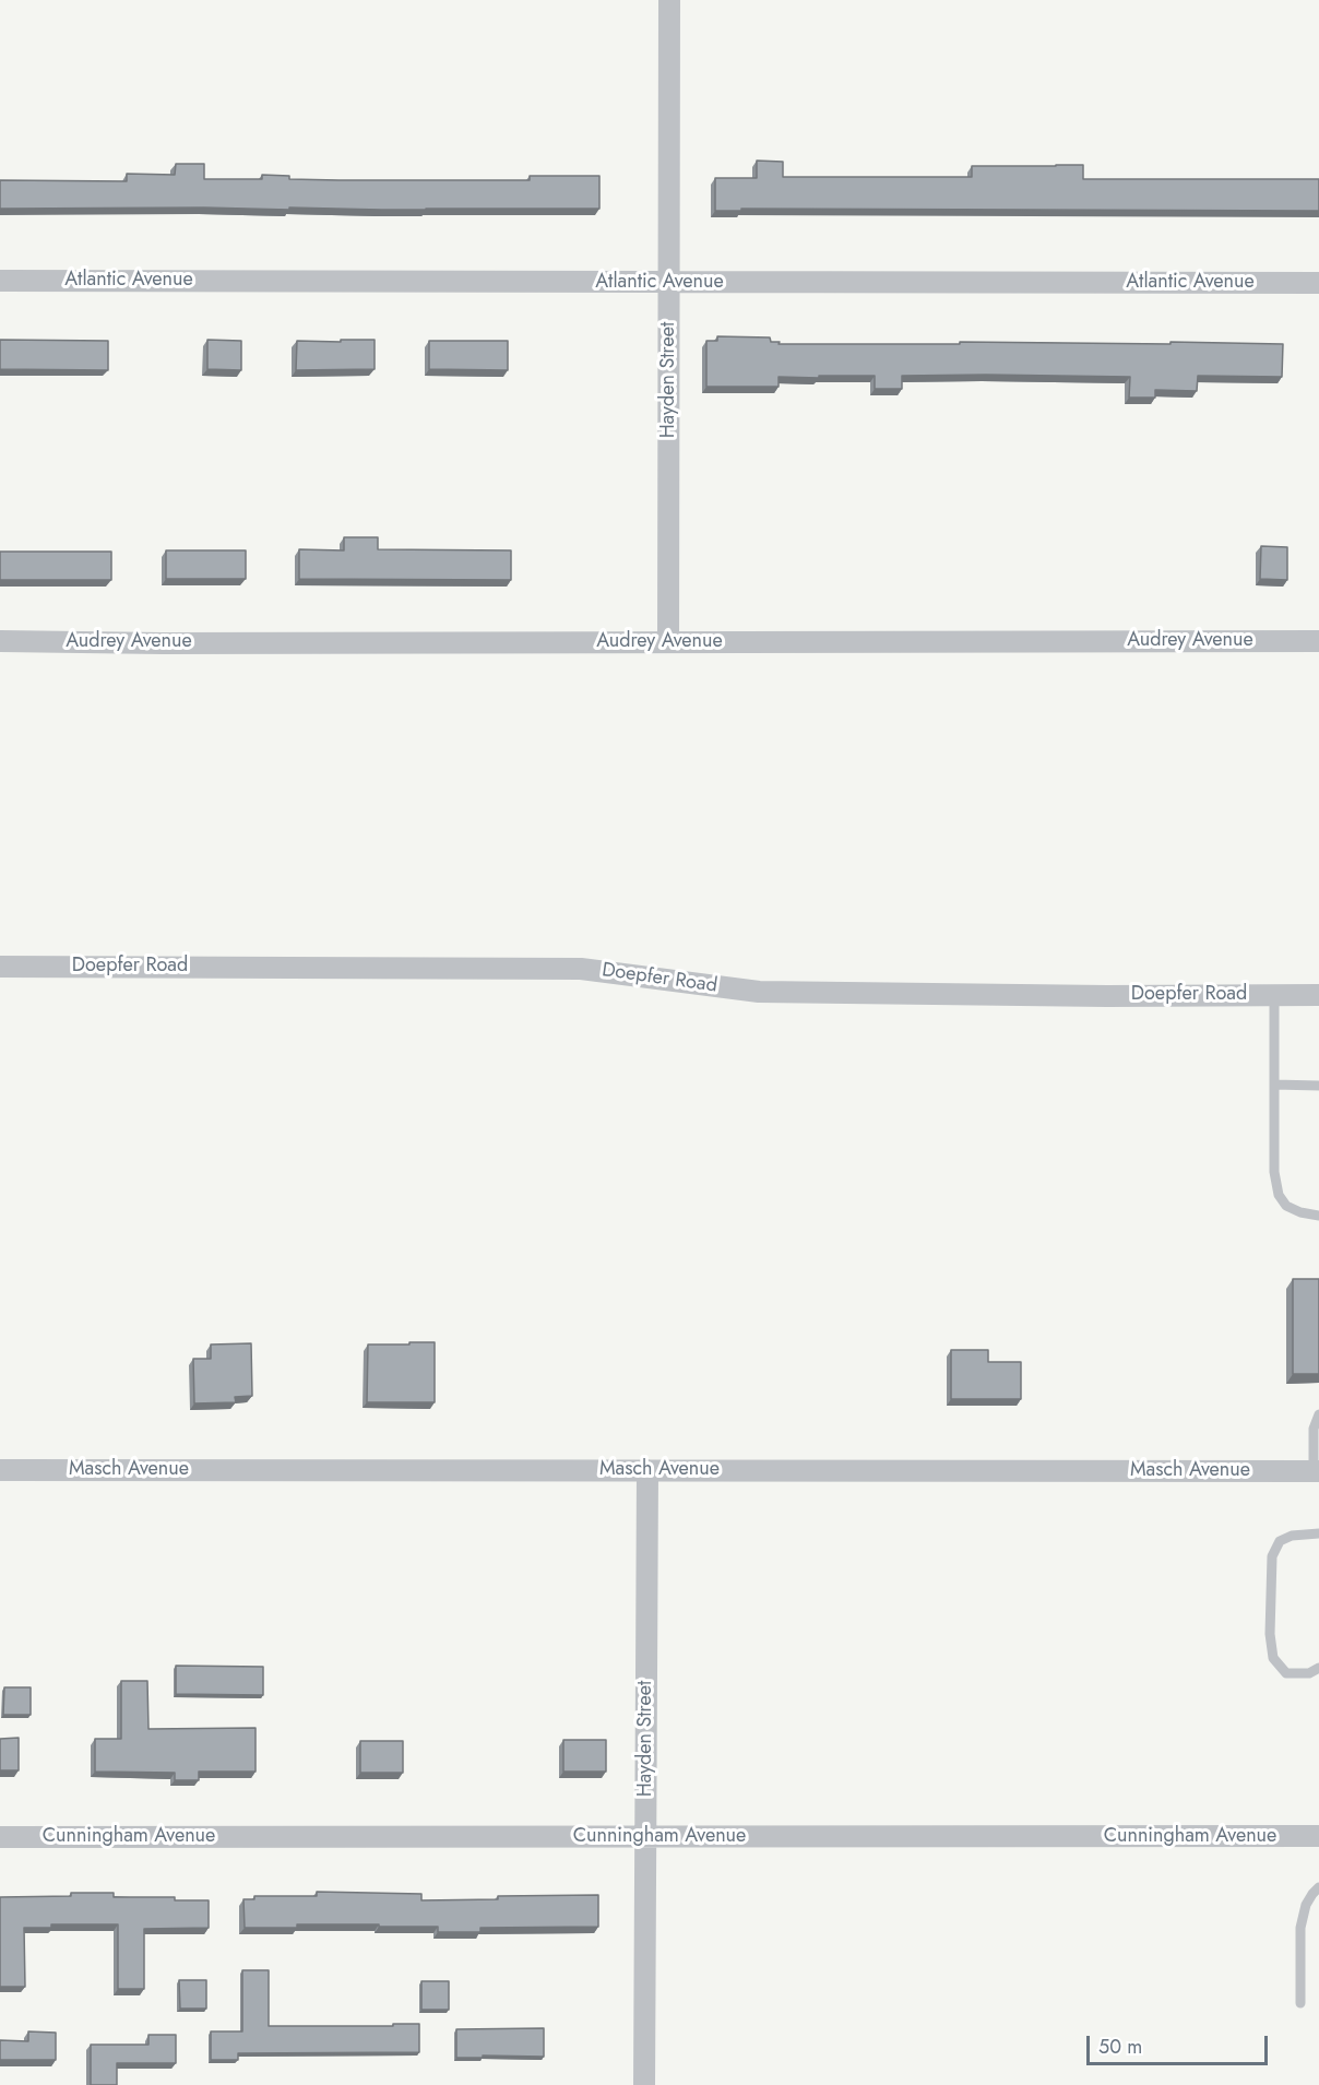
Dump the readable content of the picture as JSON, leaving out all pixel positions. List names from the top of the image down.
{
  "streets": {
    "street": [
      "Atlantic Avenue",
      "Hayden Street",
      "Audrey Avenue",
      "Doepfer Road",
      "Masch Avenue",
      "Cunningham Avenue"
    ]
  },
  "crossings": [
    ["Atlantic Avenue", "Hayden Street"],
    ["Hayden Street", "Audrey Avenue"],
    ["Hayden Street", "Masch Avenue"],
    ["Hayden Street", "Cunningham Avenue"]
  ],
  "scale_bar": "50 m"
}
